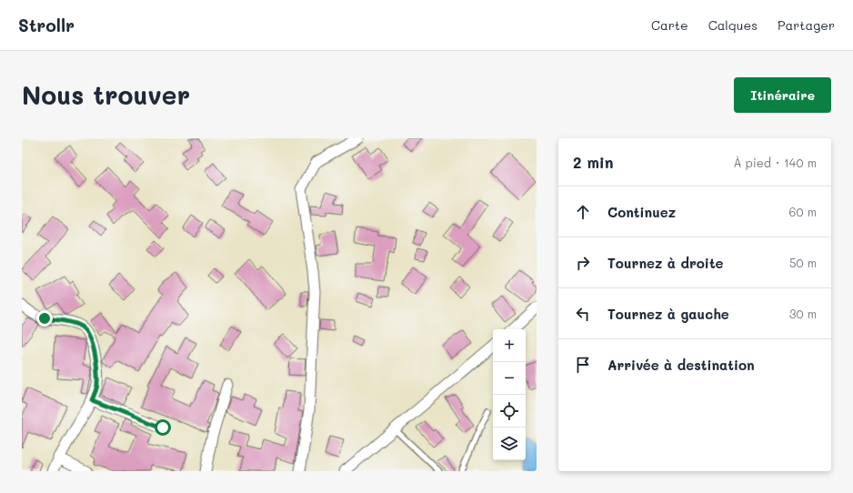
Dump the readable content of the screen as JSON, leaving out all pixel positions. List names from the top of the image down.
{
  "page": {
    "header": "Strollr",
    "nav": ["Carte", "Calques", "Partager"],
    "buttons": "Itinéraire",
    "title": "Nous trouver",
    "heading": ["2 min", "À pied · 140 m"],
    "list": [
      ["Continuez", "60 m"],
      ["Tournez à droite", "50 m"],
      ["Tournez à gauche", "30 m"],
      "Arrivée à destination"
    ],
    "map_buttons": ["+", "−"]
  }
}
